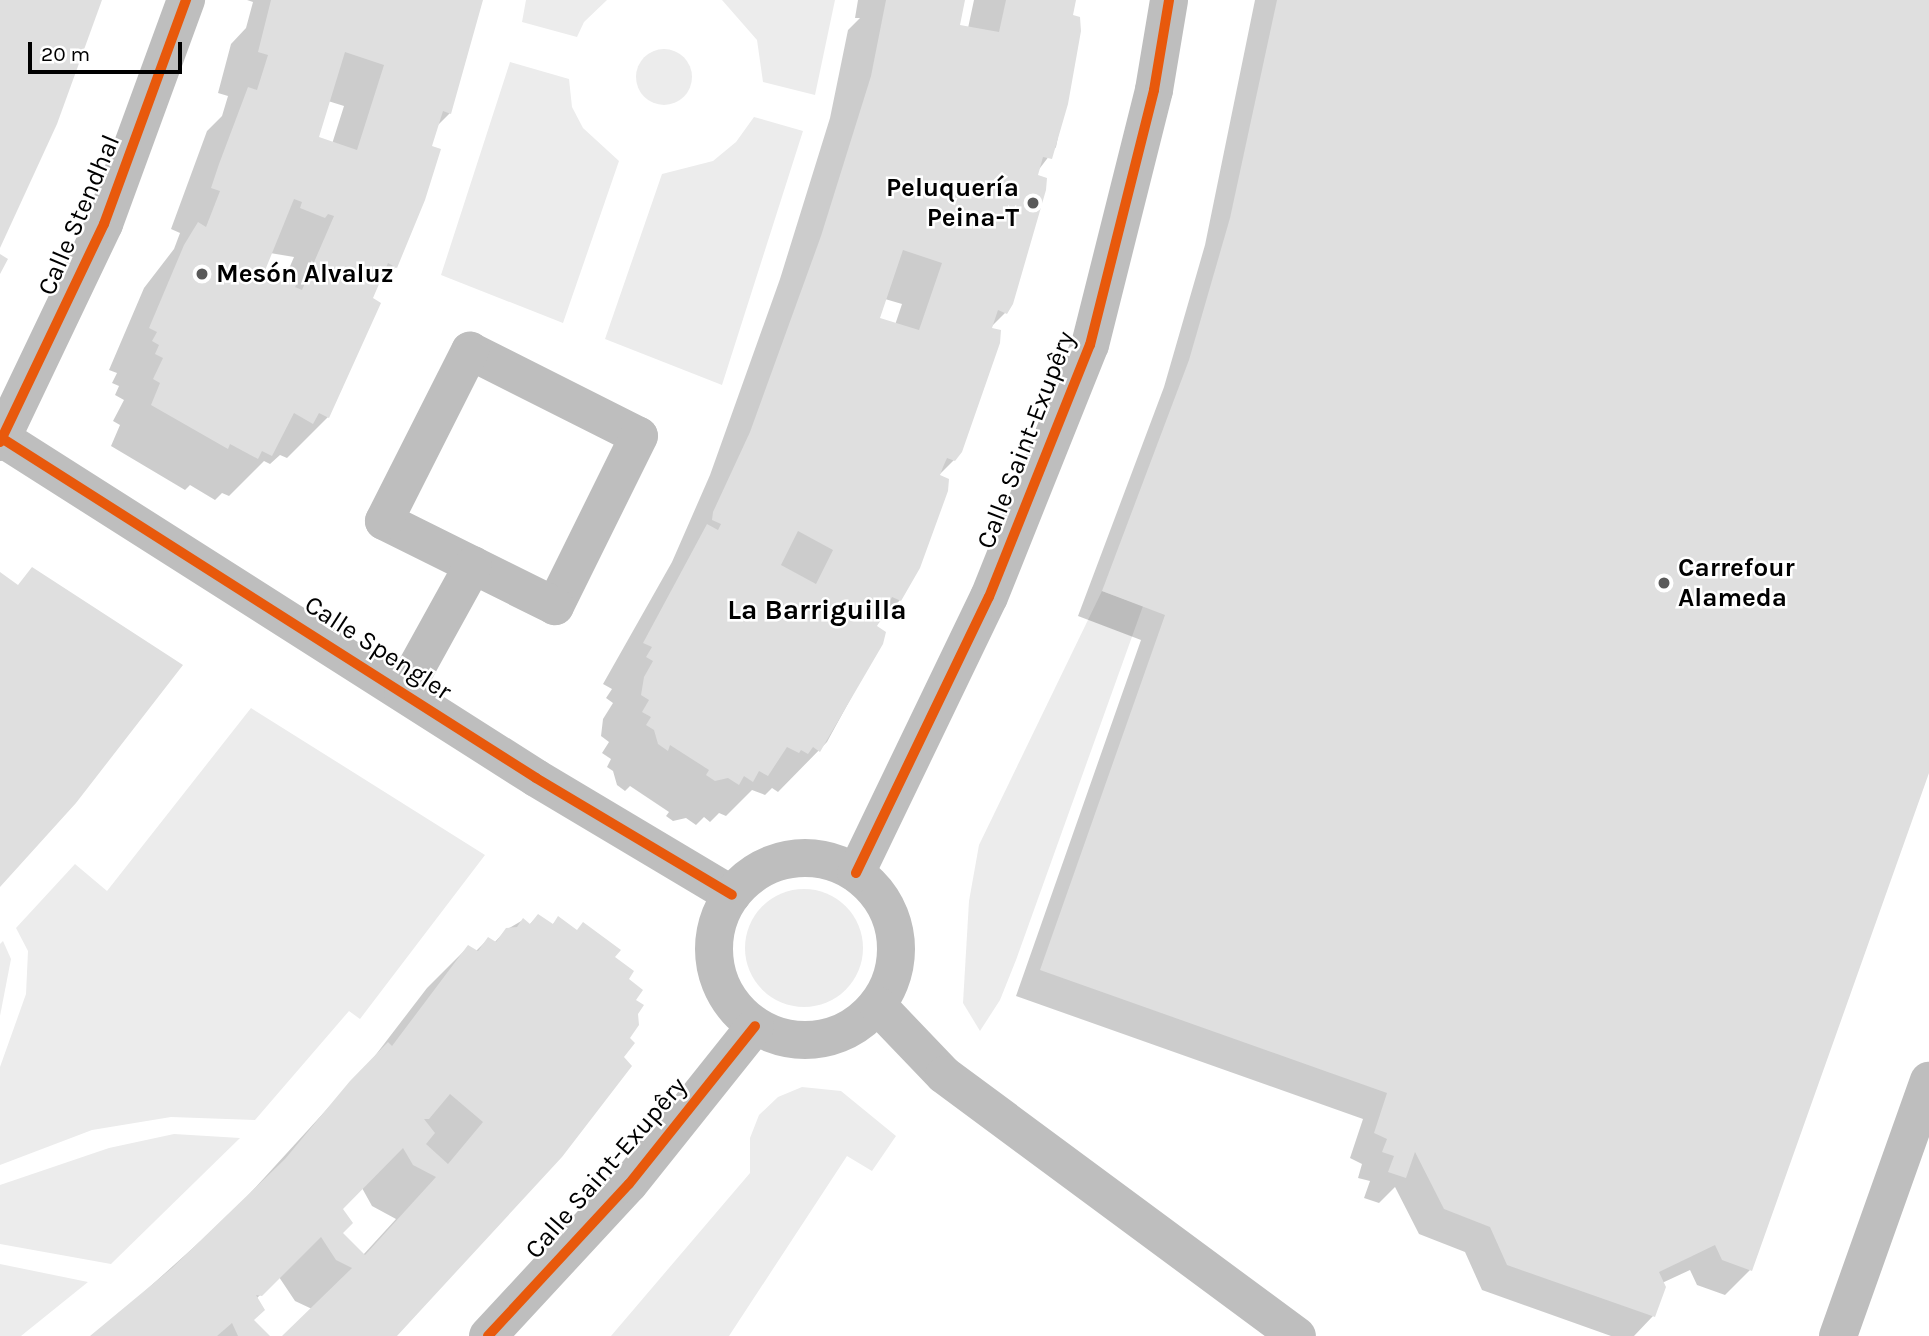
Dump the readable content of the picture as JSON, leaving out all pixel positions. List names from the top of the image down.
{
  "streets": {
    "street": ["Calle Stendhal", "Calle Saint-Exupêry", "Calle Spengler"]
  },
  "crossings": [
    ["Calle Stendhal", "Calle Spengler"],
    ["Calle Saint-Exupêry", "Calle Spengler"]
  ],
  "districts": ["La Barriguilla"],
  "places": ["Peluquería Peina-T", "Mesón Alvaluz", "Carrefour Alameda"],
  "scale_bar": "20 m"
}
